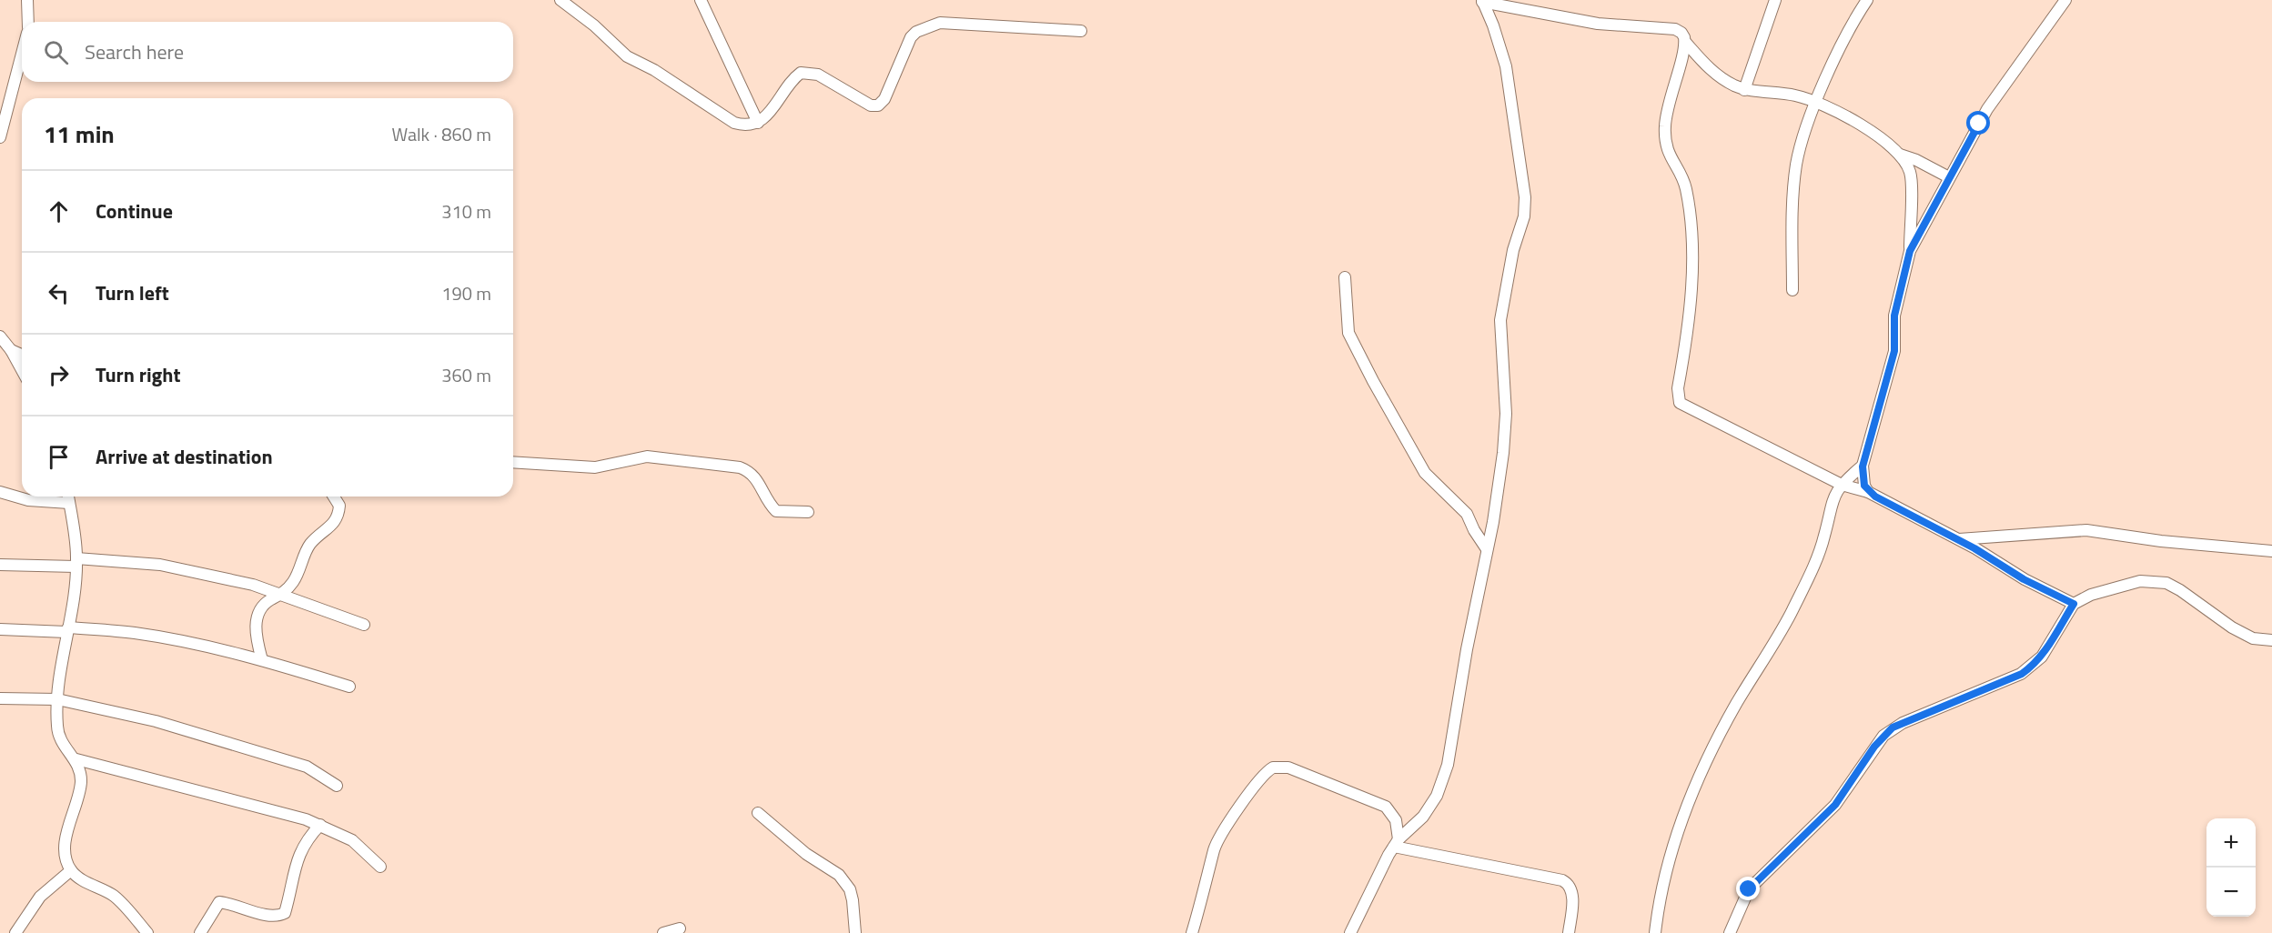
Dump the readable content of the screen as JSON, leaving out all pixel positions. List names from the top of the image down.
{
  "page": {
    "search": "Search here",
    "heading": ["11 min", "Walk · 860 m"],
    "list": [
      ["Continue", "310 m"],
      ["Turn left", "190 m"],
      ["Turn right", "360 m"],
      "Arrive at destination"
    ],
    "map_buttons": ["+", "−"]
  }
}
